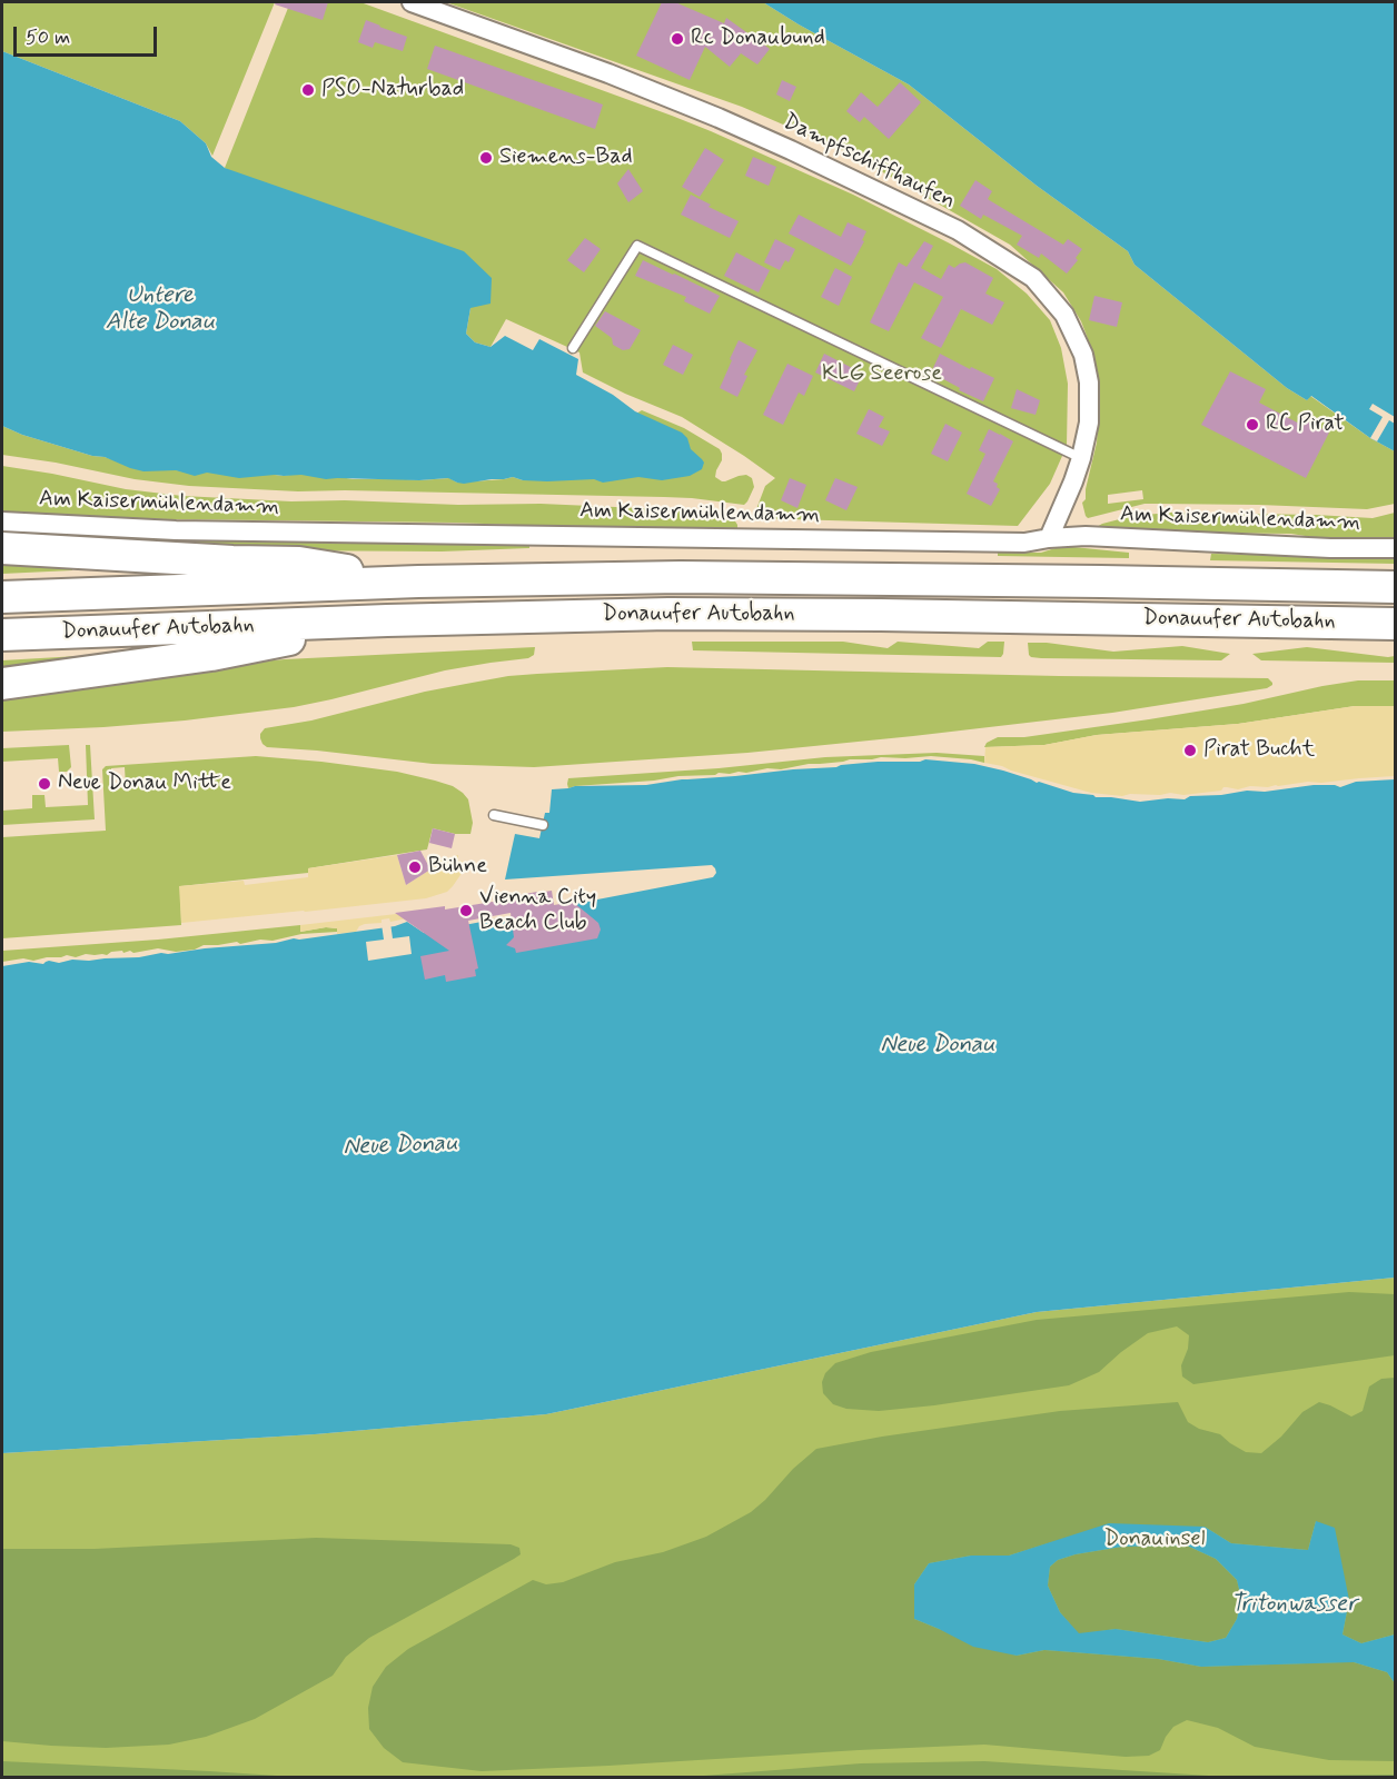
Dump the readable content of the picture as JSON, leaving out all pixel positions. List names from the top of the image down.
{
  "streets": {
    "highway": ["Donauufer Autobahn"],
    "street": ["Dampfschiffhaufen", "Am Kaisermühlendamm"]
  },
  "crossings": [
    ["Dampfschiffhaufen", "Am Kaisermühlendamm"]
  ],
  "water": ["Untere Alte Donau", "Neue Donau", "Tritonwasser"],
  "parks": ["KLG Seerose", "Donauinsel"],
  "places": [
    "Rc Donaubund",
    "PSO-Naturbad",
    "Siemens-Bad",
    "RC Pirat",
    "Pirat Bucht",
    "Neue Donau Mitte",
    "Bühne",
    "Vienna City Beach Club"
  ],
  "scale_bar": "50 m"
}
